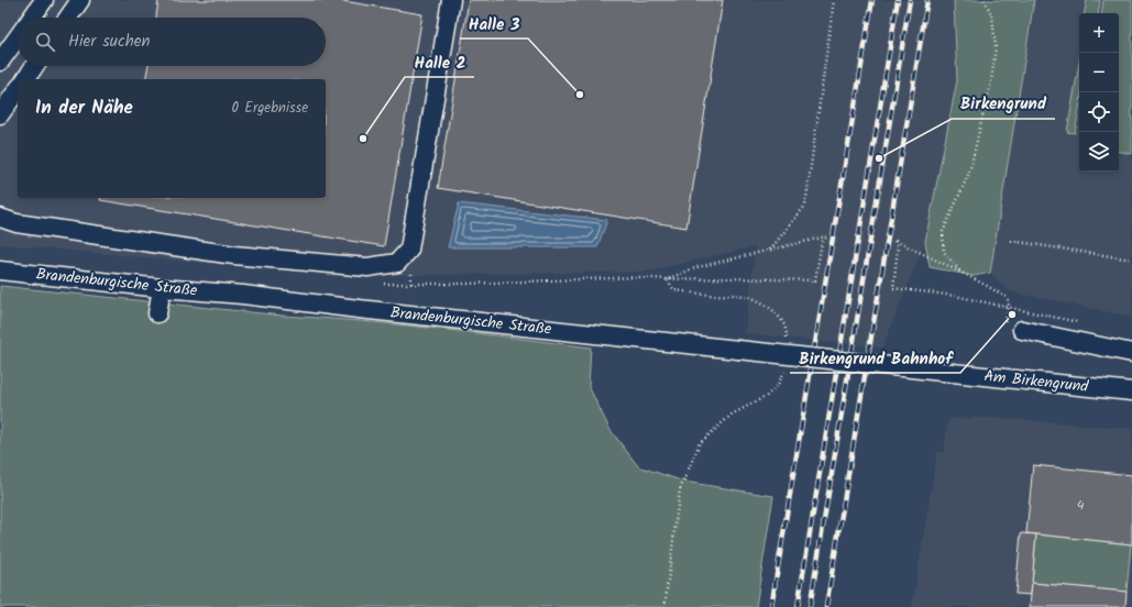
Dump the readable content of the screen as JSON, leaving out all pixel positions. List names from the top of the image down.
{
  "streets": {
    "street": ["Brandenburgische Straße", "Am Birkengrund"]
  },
  "crossings": [
    ["Brandenburgische Straße", "Am Birkengrund"]
  ],
  "places": [
    "Halle 3",
    "Halle 2",
    "Birkengrund",
    "Birkengrund Bahnhof"
  ],
  "house_numbers": ["4"],
  "page": {
    "map_buttons": ["+", "−"],
    "search": "Hier suchen",
    "heading": ["In der Nähe", "0 Ergebnisse"]
  }
}
